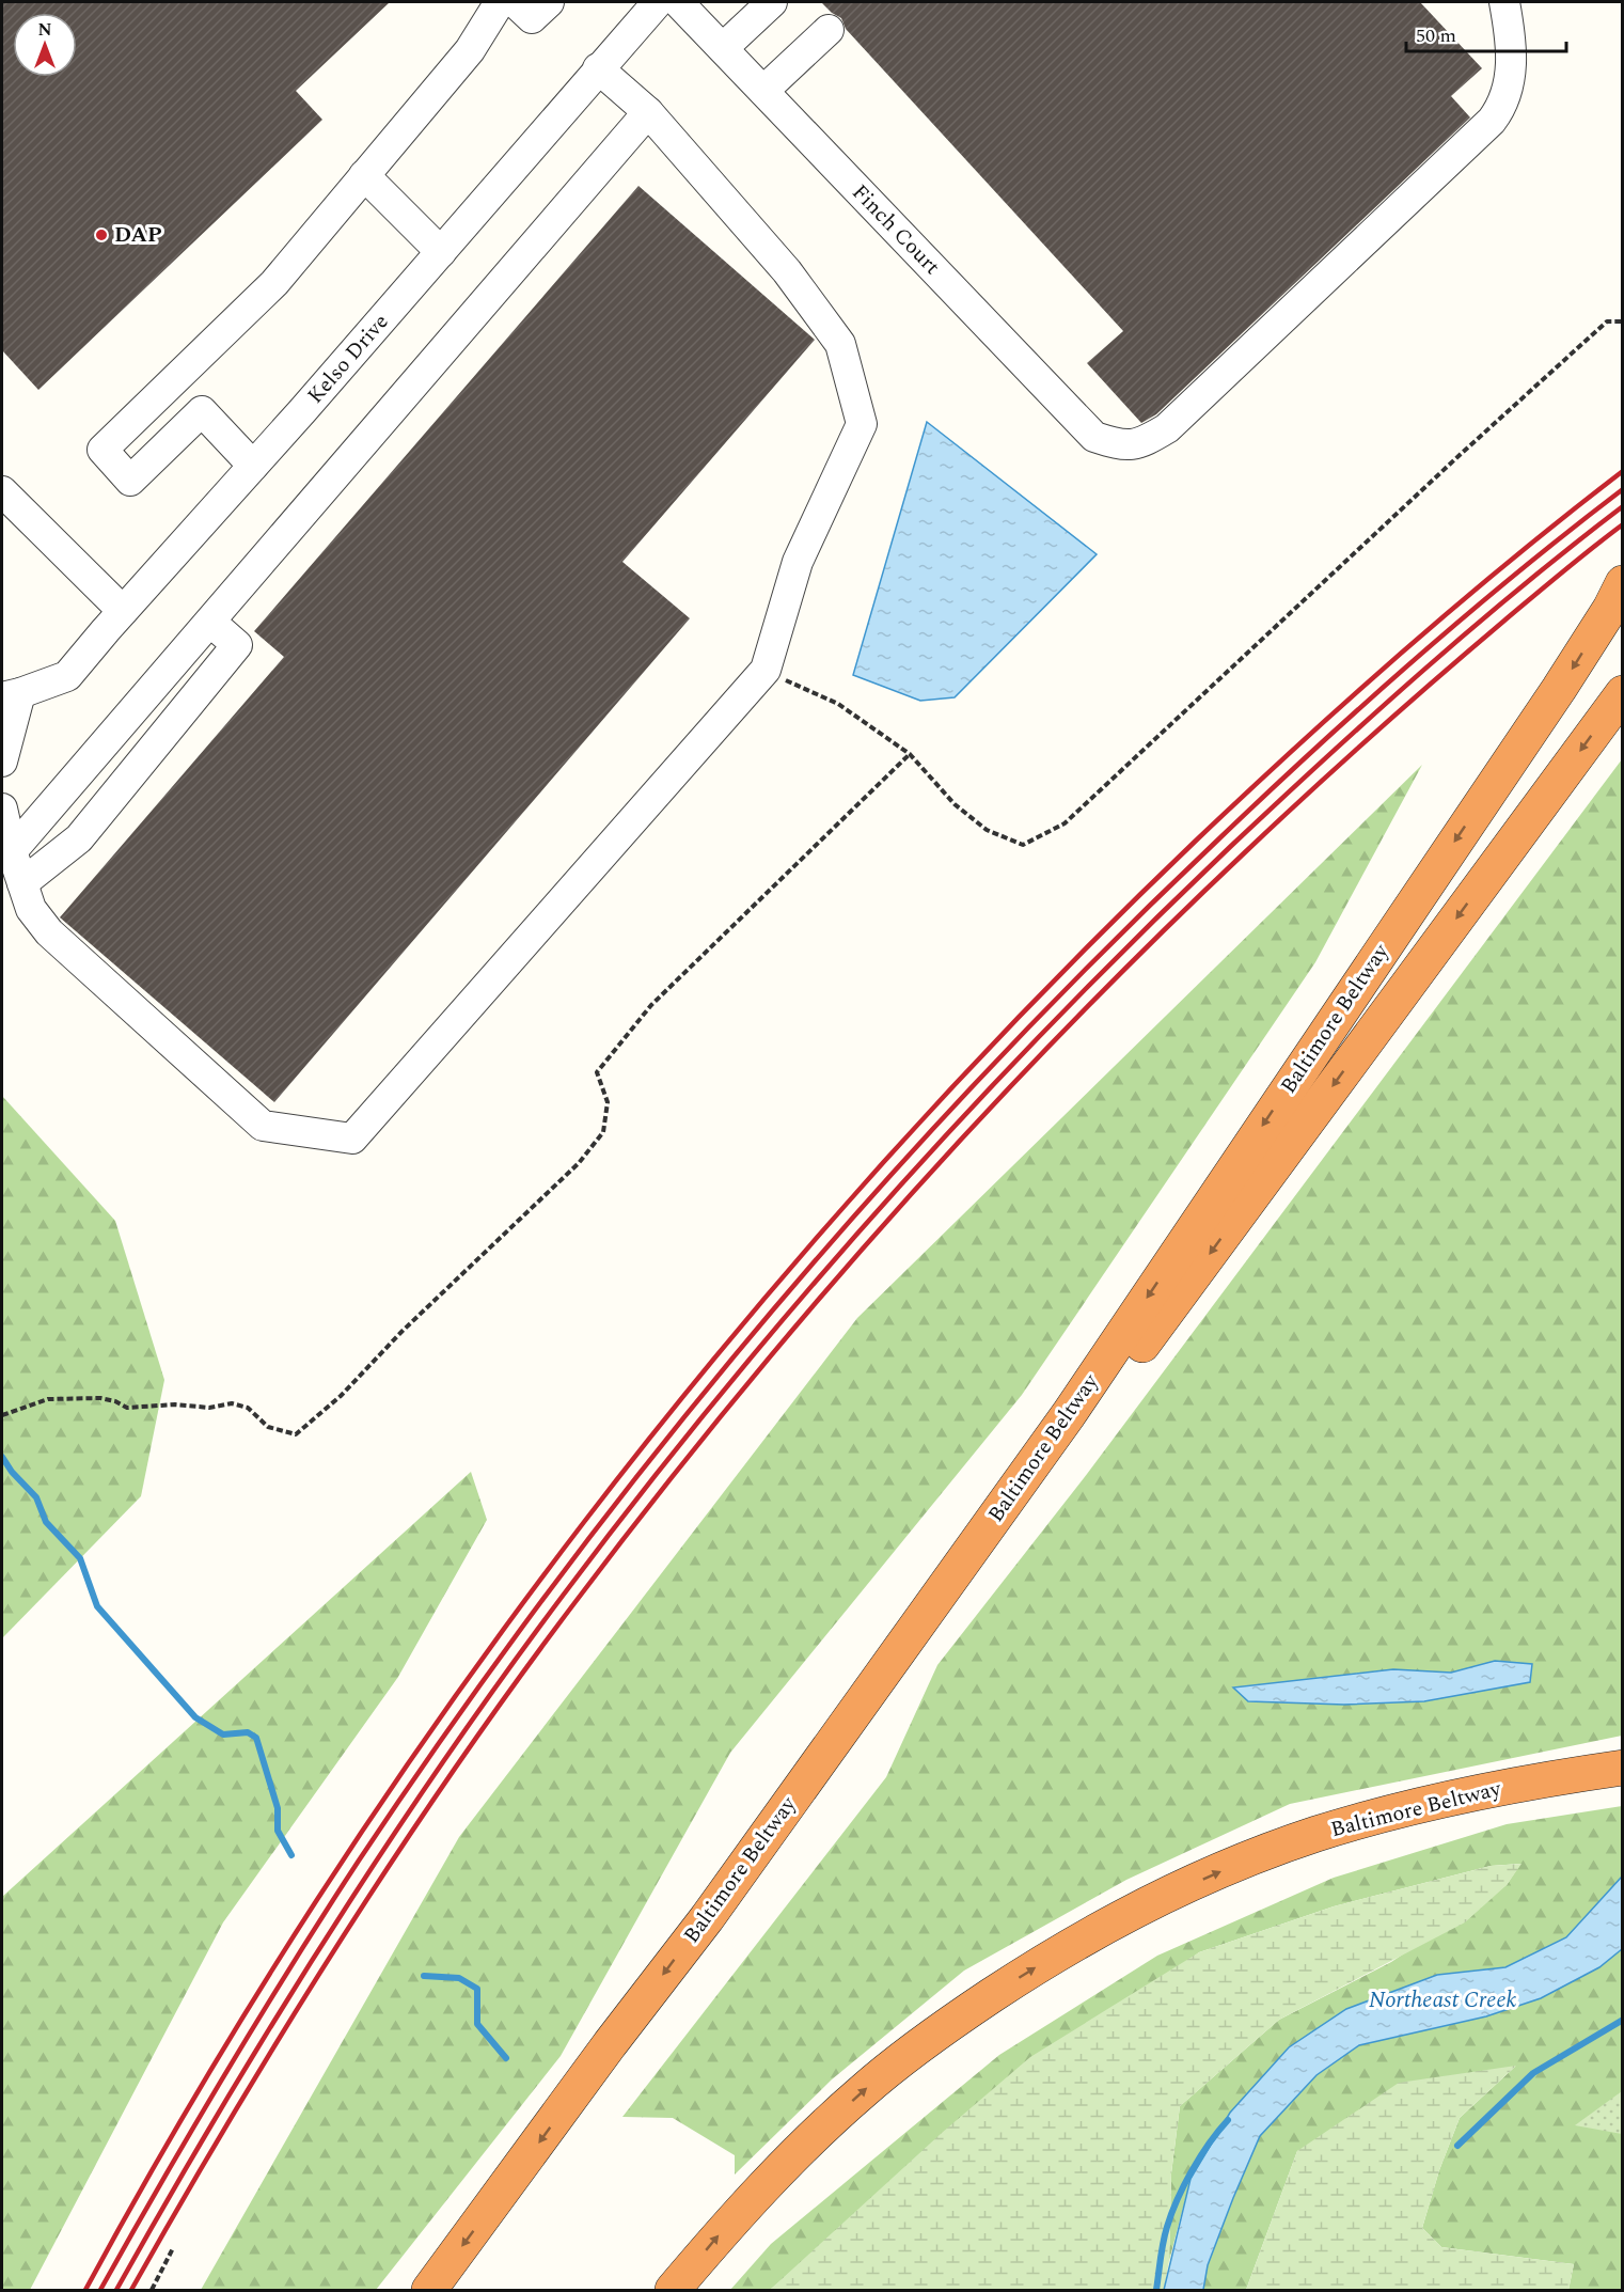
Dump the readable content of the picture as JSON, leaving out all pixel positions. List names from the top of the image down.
{
  "streets": {
    "highway": ["Baltimore Beltway"],
    "street": ["Finch Court", "Kelso Drive"]
  },
  "water": ["Northeast Creek"],
  "places": ["DAP"],
  "scale_bar": "50 m",
  "north": "top"
}
